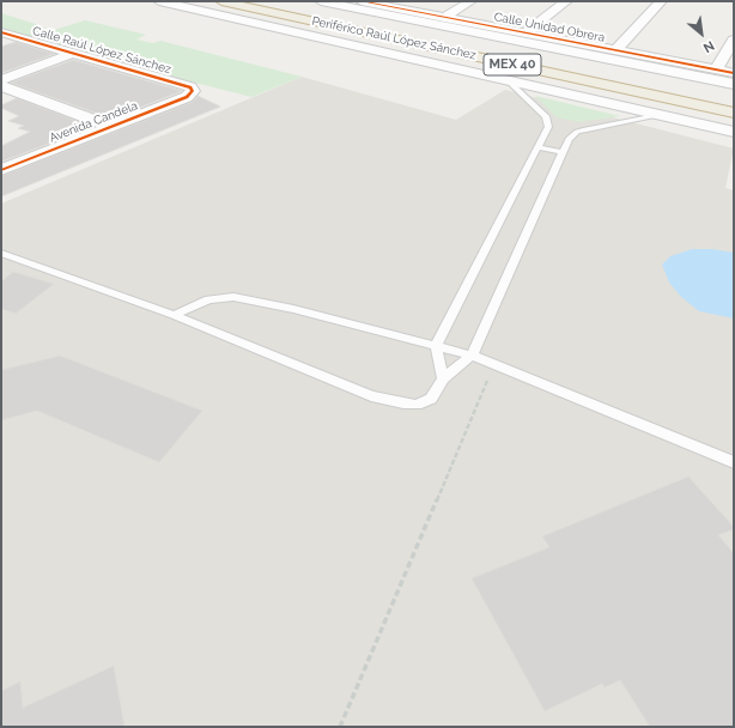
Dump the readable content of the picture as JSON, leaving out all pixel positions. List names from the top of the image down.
{
  "streets": {
    "highway": ["Periférico Raúl López Sánchez", "MEX 40"],
    "street": ["Calle Unidad Obrera", "Calle Raúl López Sánchez", "Avenida Candela"]
  },
  "crossings": [
    ["Calle Raúl López Sánchez", "Avenida Candela"]
  ],
  "north": "bottom right"
}
